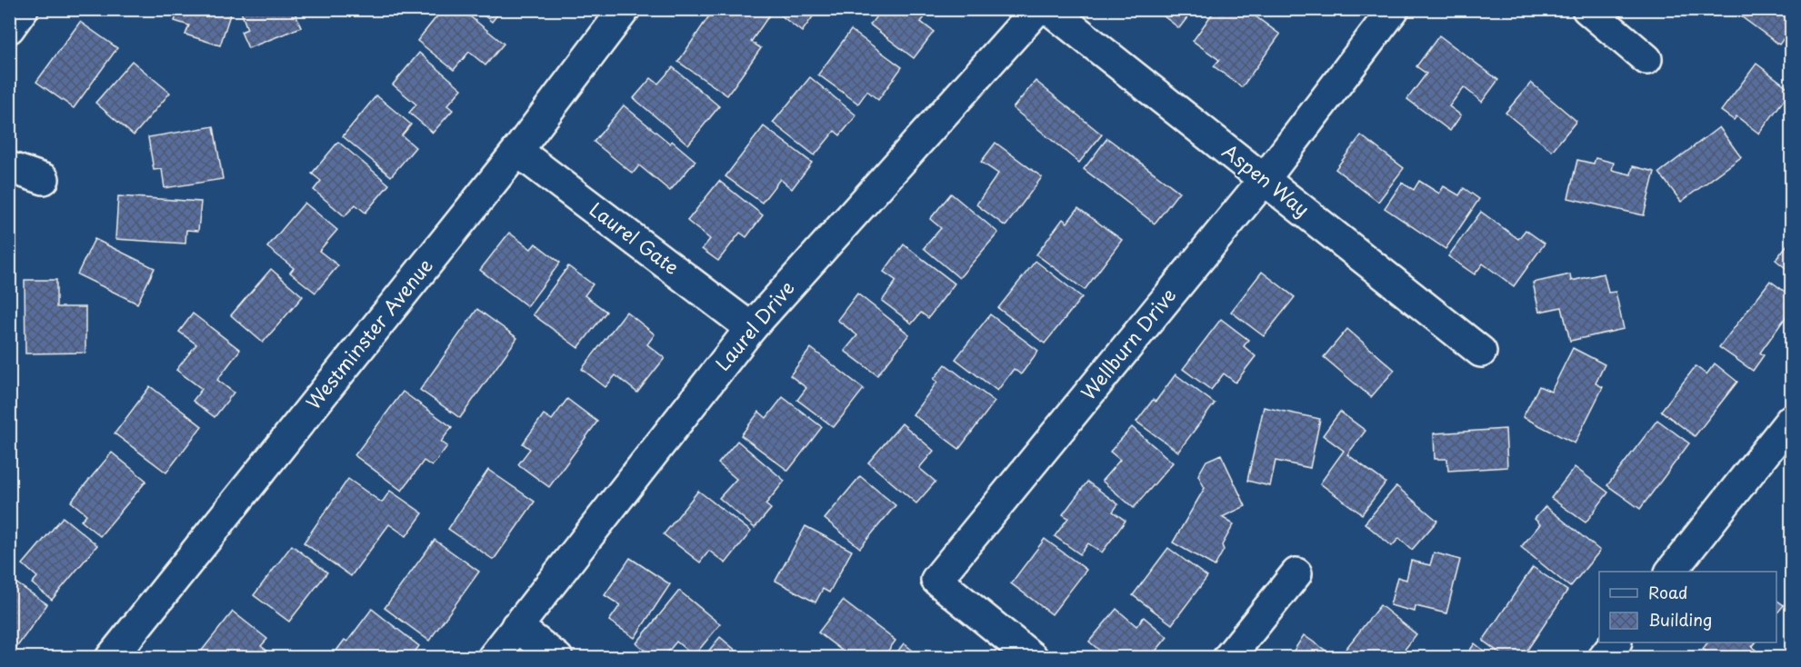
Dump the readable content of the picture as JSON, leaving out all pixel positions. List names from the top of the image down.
{
  "streets": {
    "street": [
      "Aspen Way",
      "Laurel Gate",
      "Laurel Drive",
      "Westminster Avenue",
      "Wellburn Drive"
    ]
  },
  "crossings": [
    ["Aspen Way", "Wellburn Drive"],
    ["Laurel Gate", "Laurel Drive"],
    ["Laurel Gate", "Westminster Avenue"]
  ],
  "legend": ["Road", "Building"]
}
